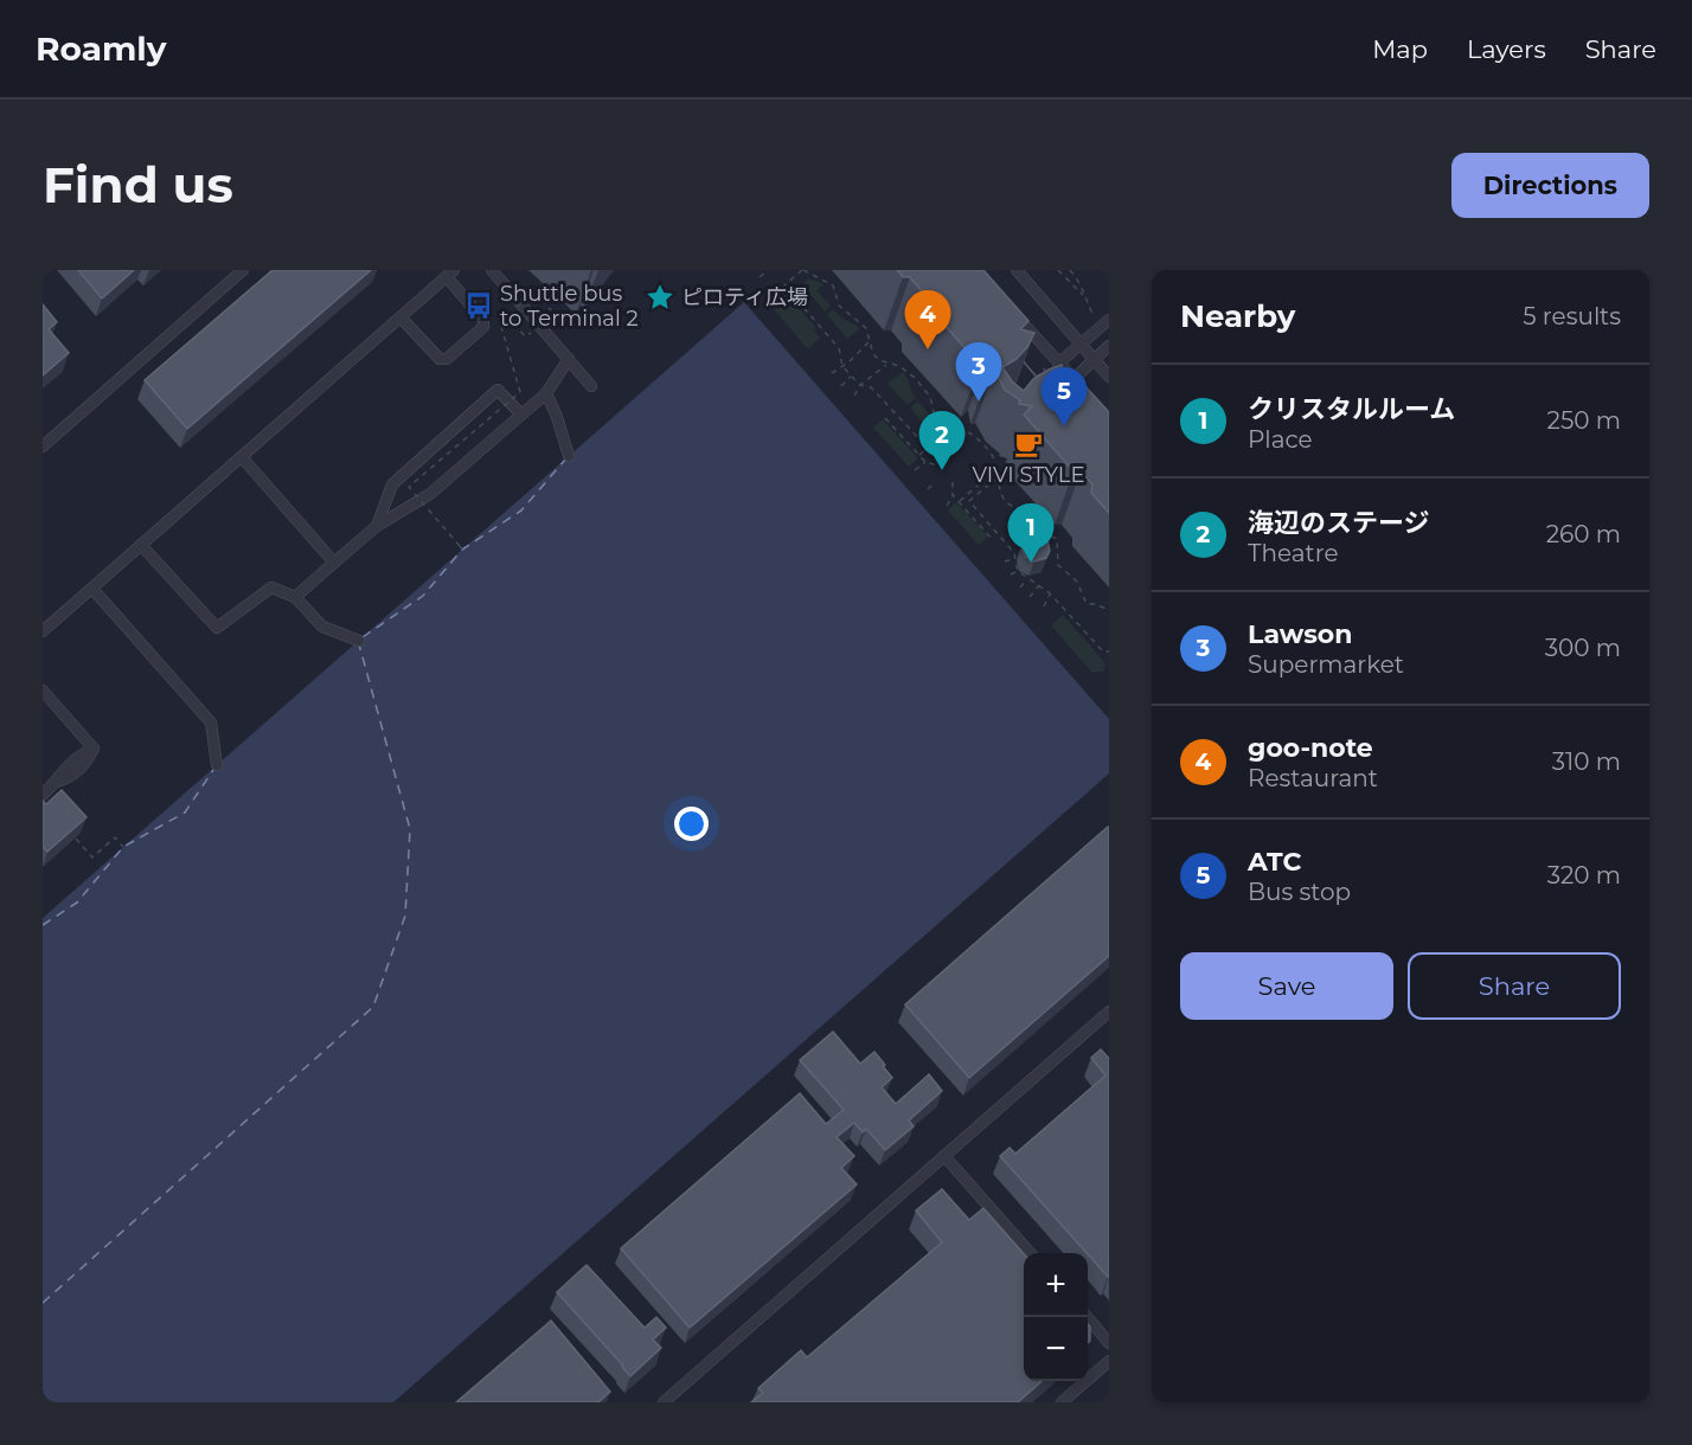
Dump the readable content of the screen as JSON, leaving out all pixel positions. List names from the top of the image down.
{
  "places": {
    "place": ["ピロティ広場"],
    "bus stop": ["Shuttle bus to Terminal 2"],
    "cafe": ["VIVI STYLE"]
  },
  "page": {
    "header": "Roamly",
    "nav": ["Map", "Layers", "Share"],
    "buttons": [
      "Directions",
      ["Save", "Share"]
    ],
    "title": "Find us",
    "heading": ["Nearby", "5 results"],
    "pins": [
      "4",
      "3",
      "5",
      "2",
      "1"
    ],
    "list": [
      {
        "mark": "1",
        "name": "クリスタルルーム",
        "note": "Place",
        "value": "250 m"
      },
      {
        "mark": "2",
        "name": "海辺のステージ",
        "note": "Theatre",
        "value": "260 m"
      },
      {
        "mark": "3",
        "name": "Lawson",
        "note": "Supermarket",
        "value": "300 m"
      },
      {
        "mark": "4",
        "name": "goo-note",
        "note": "Restaurant",
        "value": "310 m"
      },
      {
        "mark": "5",
        "name": "ATC",
        "note": "Bus stop",
        "value": "320 m"
      }
    ],
    "map_buttons": ["+", "−"]
  }
}
